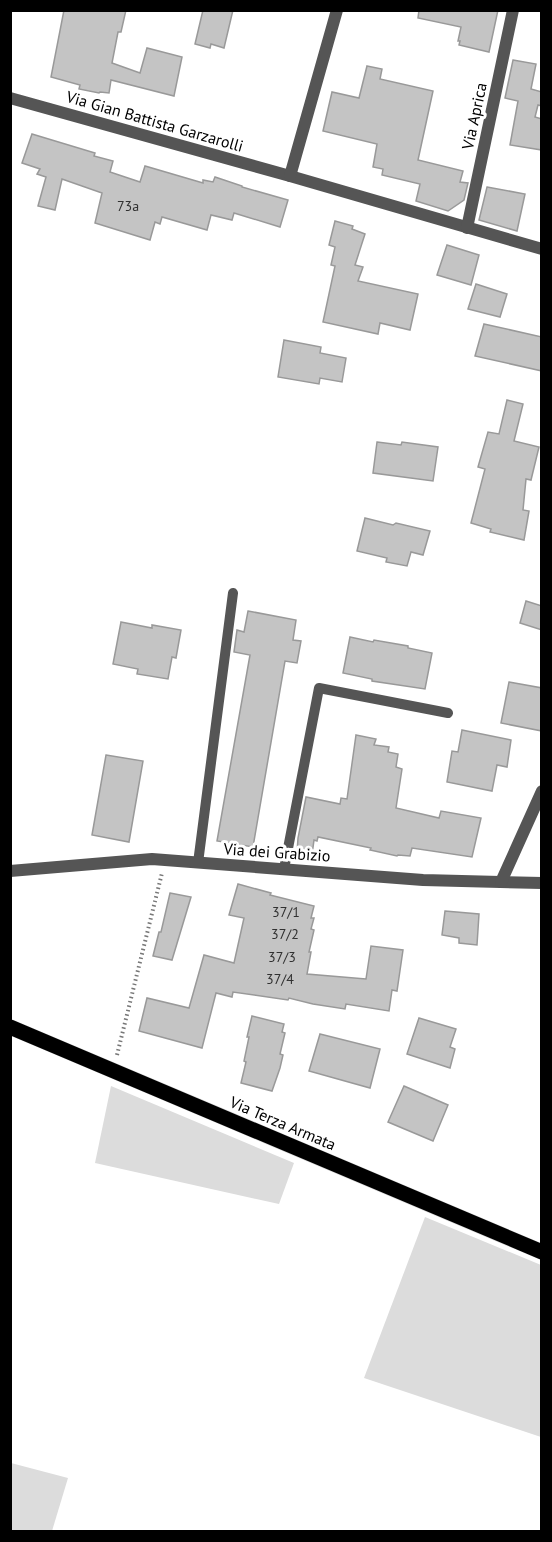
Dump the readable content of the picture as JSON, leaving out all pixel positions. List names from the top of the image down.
{
  "streets": {
    "main road": ["Via Terza Armata"],
    "street": ["Via Aprica", "Via Gian Battista Garzarolli", "Via dei Grabizio"]
  },
  "crossings": [
    ["Via Aprica", "Via Gian Battista Garzarolli"]
  ],
  "house_numbers": [
    "73a",
    "37/1",
    "37/2",
    "37/3",
    "37/4"
  ]
}
